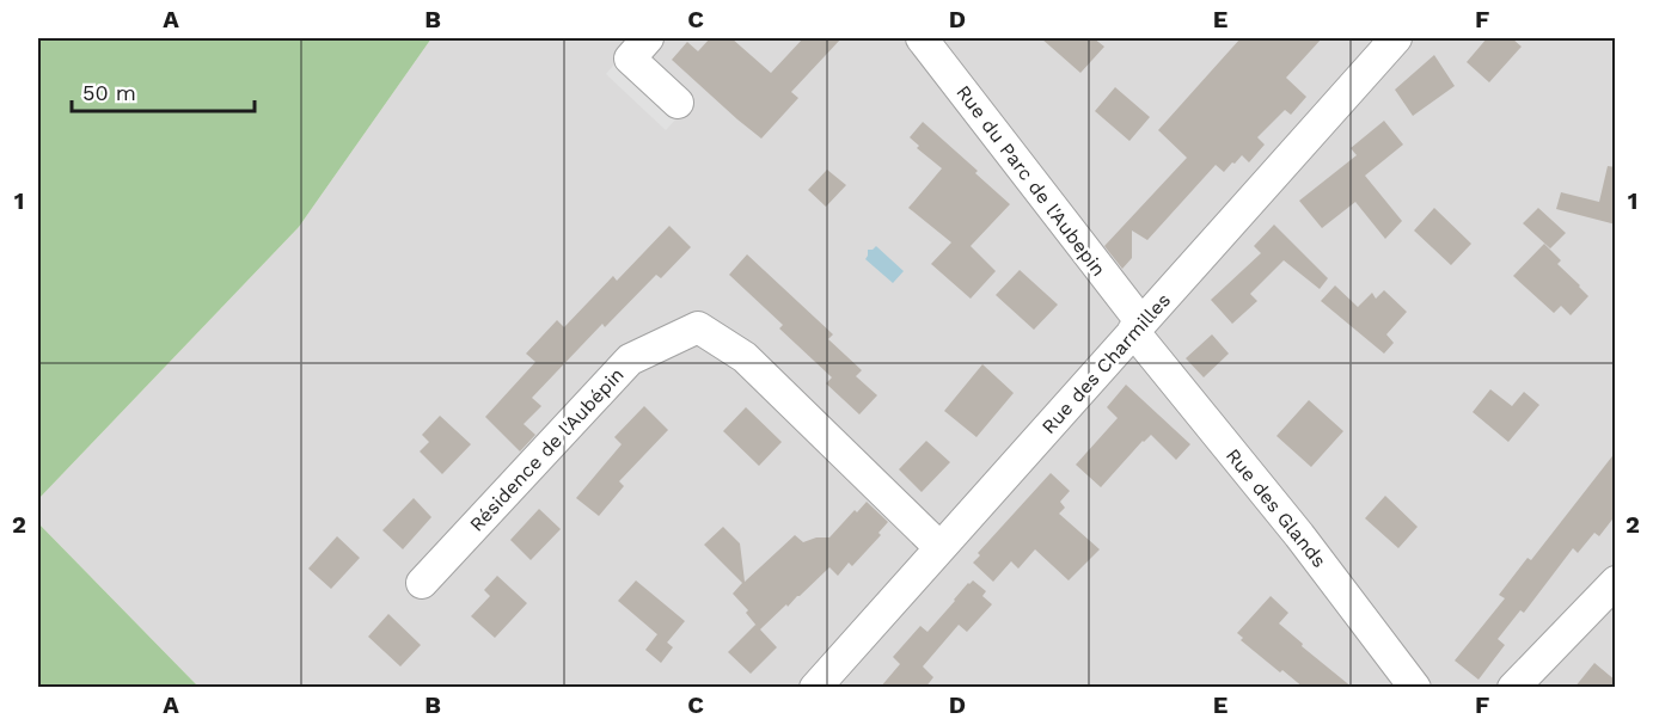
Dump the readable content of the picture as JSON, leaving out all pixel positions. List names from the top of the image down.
{
  "streets": {
    "street": [
      "Rue du Parc de l'Aubepin",
      "Rue des Charmilles",
      "Résidence de l'Aubépin",
      "Rue des Glands"
    ]
  },
  "crossings": [
    ["Rue du Parc de l'Aubepin", "Rue des Charmilles"],
    ["Rue du Parc de l'Aubepin", "Rue des Glands"],
    ["Rue des Charmilles", "Résidence de l'Aubépin"],
    ["Rue des Charmilles", "Rue des Glands"]
  ],
  "scale_bar": "50 m",
  "grid": {
    "columns": [
      "A",
      "B",
      "C",
      "D",
      "E",
      "F"
    ],
    "rows": ["1", "2"]
  }
}
